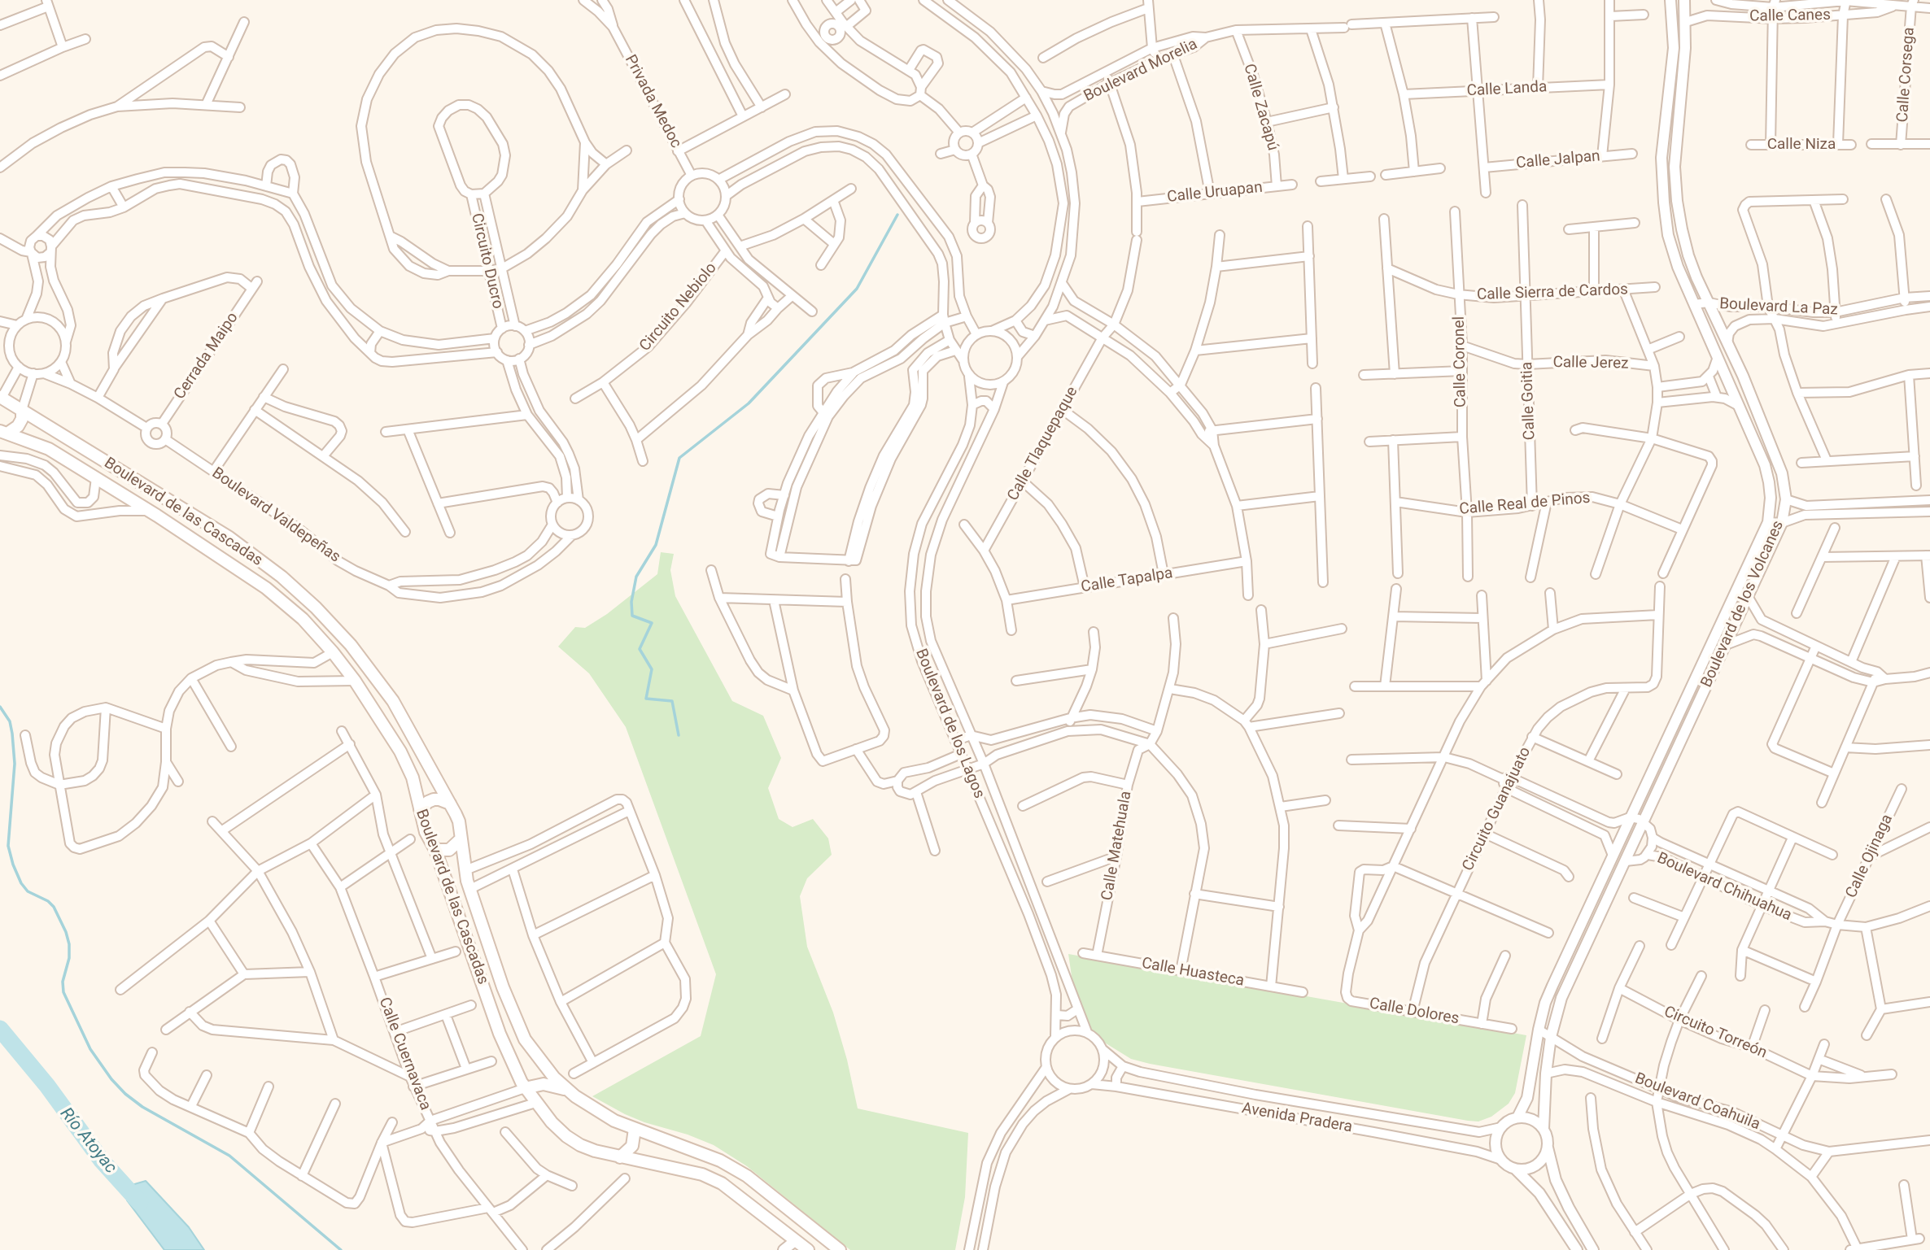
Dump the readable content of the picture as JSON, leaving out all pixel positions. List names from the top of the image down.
{
  "streets": {
    "main road": ["Boulevard de las Cascadas"],
    "street": [
      "Calle Canes",
      "Boulevard Morelia",
      "Calle Corsega",
      "Calle Landa",
      "Privada Medoc",
      "Calle Zacapú",
      "Calle Niza",
      "Calle Jalpan",
      "Calle Uruapan",
      "Circuito Ducro",
      "Calle Sierra de Cardos",
      "Circuito Nebiolo",
      "Boulevard La Paz",
      "Cerrada Maipo",
      "Calle Coronel",
      "Calle Jerez",
      "Calle Goitia",
      "Calle Tlaquepaque",
      "Calle Real de Pinos",
      "Boulevard Valdepeñas",
      "Calle Tapalpa",
      "Boulevard de los Volcanes",
      "Boulevard de los Lagos",
      "Circuito Guanajuato",
      "Calle Matehuala",
      "Calle Ojinaga",
      "Boulevard Chihuahua",
      "Calle Huasteca",
      "Calle Dolores",
      "Circuito Torreón",
      "Calle Cuernavaca",
      "Boulevard Coahuila",
      "Avenida Pradera"
    ]
  },
  "crossings": [
    ["Calle Canes", "Calle Corsega"],
    ["Calle Canes", "Boulevard de los Volcanes"],
    ["Boulevard Morelia", "Calle Zacapú"],
    ["Boulevard Morelia", "Calle Tlaquepaque"],
    ["Privada Medoc", "Circuito Nebiolo"],
    ["Calle Zacapú", "Calle Uruapan"],
    ["Calle Uruapan", "Calle Tlaquepaque"],
    ["Calle Sierra de Cardos", "Calle Coronel"],
    ["Calle Sierra de Cardos", "Calle Goitia"],
    ["Boulevard La Paz", "Boulevard de los Volcanes"],
    ["Cerrada Maipo", "Boulevard Valdepeñas"],
    ["Calle Coronel", "Calle Jerez"],
    ["Calle Coronel", "Calle Real de Pinos"],
    ["Calle Jerez", "Calle Goitia"],
    ["Calle Goitia", "Calle Real de Pinos"],
    ["Boulevard de los Volcanes", "Boulevard Chihuahua"],
    ["Boulevard de los Volcanes", "Boulevard Coahuila"],
    ["Boulevard de los Volcanes", "Avenida Pradera"],
    ["Boulevard de los Lagos", "Avenida Pradera"],
    ["Circuito Guanajuato", "Calle Dolores"],
    ["Calle Matehuala", "Calle Huasteca"],
    ["Calle Ojinaga", "Boulevard Chihuahua"]
  ],
  "water": ["Río Atoyac"]
}
